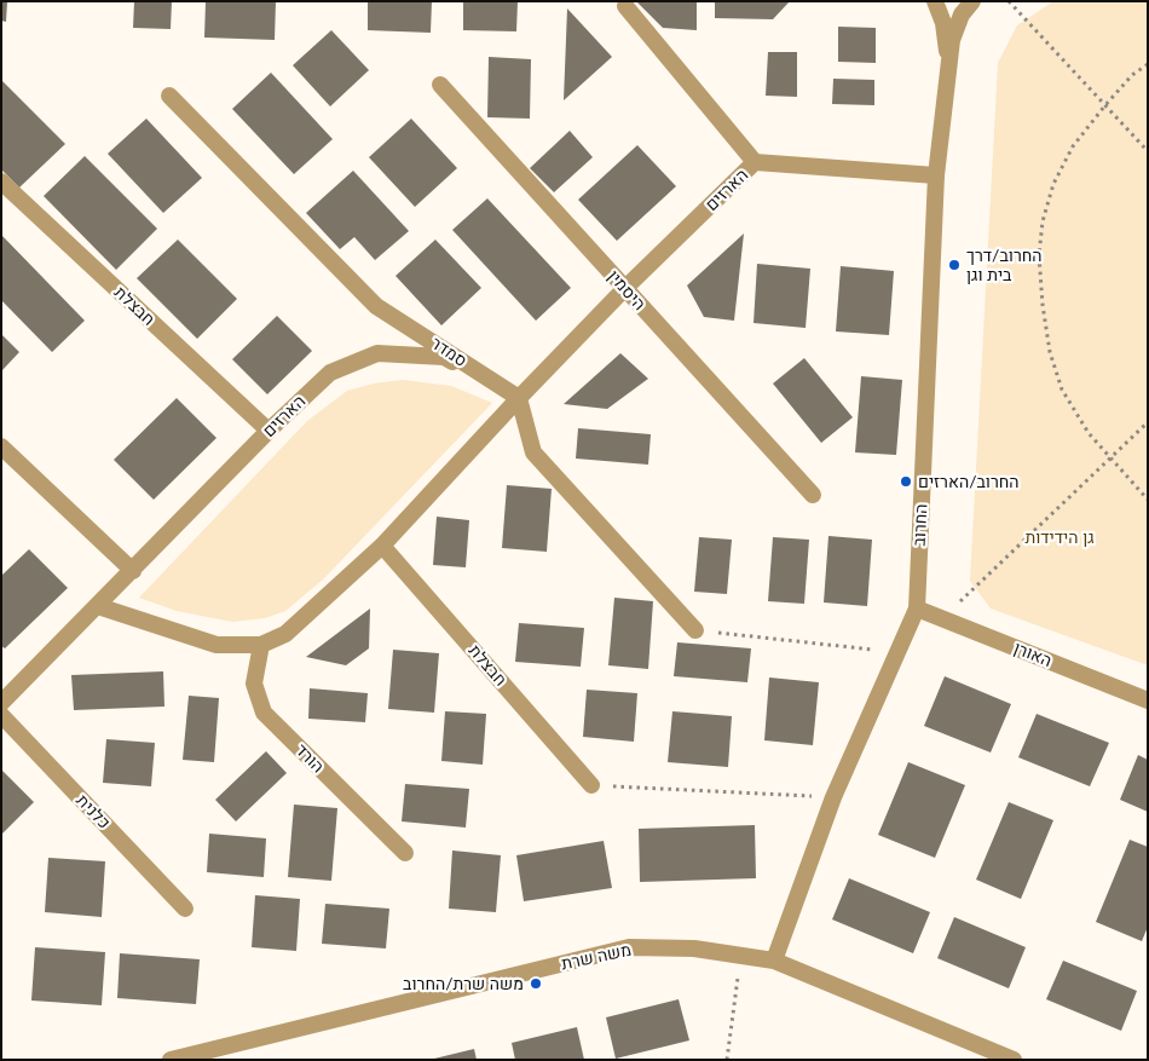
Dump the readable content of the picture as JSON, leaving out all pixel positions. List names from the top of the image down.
{
  "streets": {
    "street": [
      "הארזים",
      "היסמין",
      "חבצלת",
      "סמדר",
      "החרוב",
      "האורן",
      "הורד",
      "כלנית",
      "משה שרת"
    ]
  },
  "crossings": [
    ["הארזים", "היסמין"],
    ["הארזים", "חבצלת"],
    ["הארזים", "סמדר"],
    ["הארזים", "החרוב"],
    ["הארזים", "הורד"],
    ["החרוב", "האורן"],
    ["החרוב", "משה שרת"]
  ],
  "parks": ["גן הידידות"],
  "places": ["החרוב/דרך בית וגן", "החרוב/הארזים", "משה שרת/החרוב"]
}
